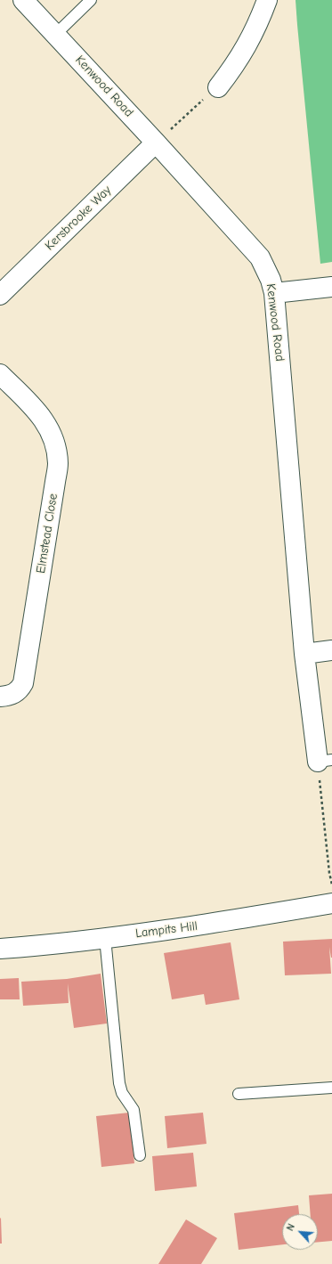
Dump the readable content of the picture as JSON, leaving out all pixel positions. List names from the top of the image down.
{
  "streets": {
    "street": [
      "Kenwood Road",
      "Kersbrooke Way",
      "Elmstead Close",
      "Lampits Hill"
    ]
  },
  "crossings": [
    ["Kenwood Road", "Kersbrooke Way"]
  ],
  "north": "top left"
}
